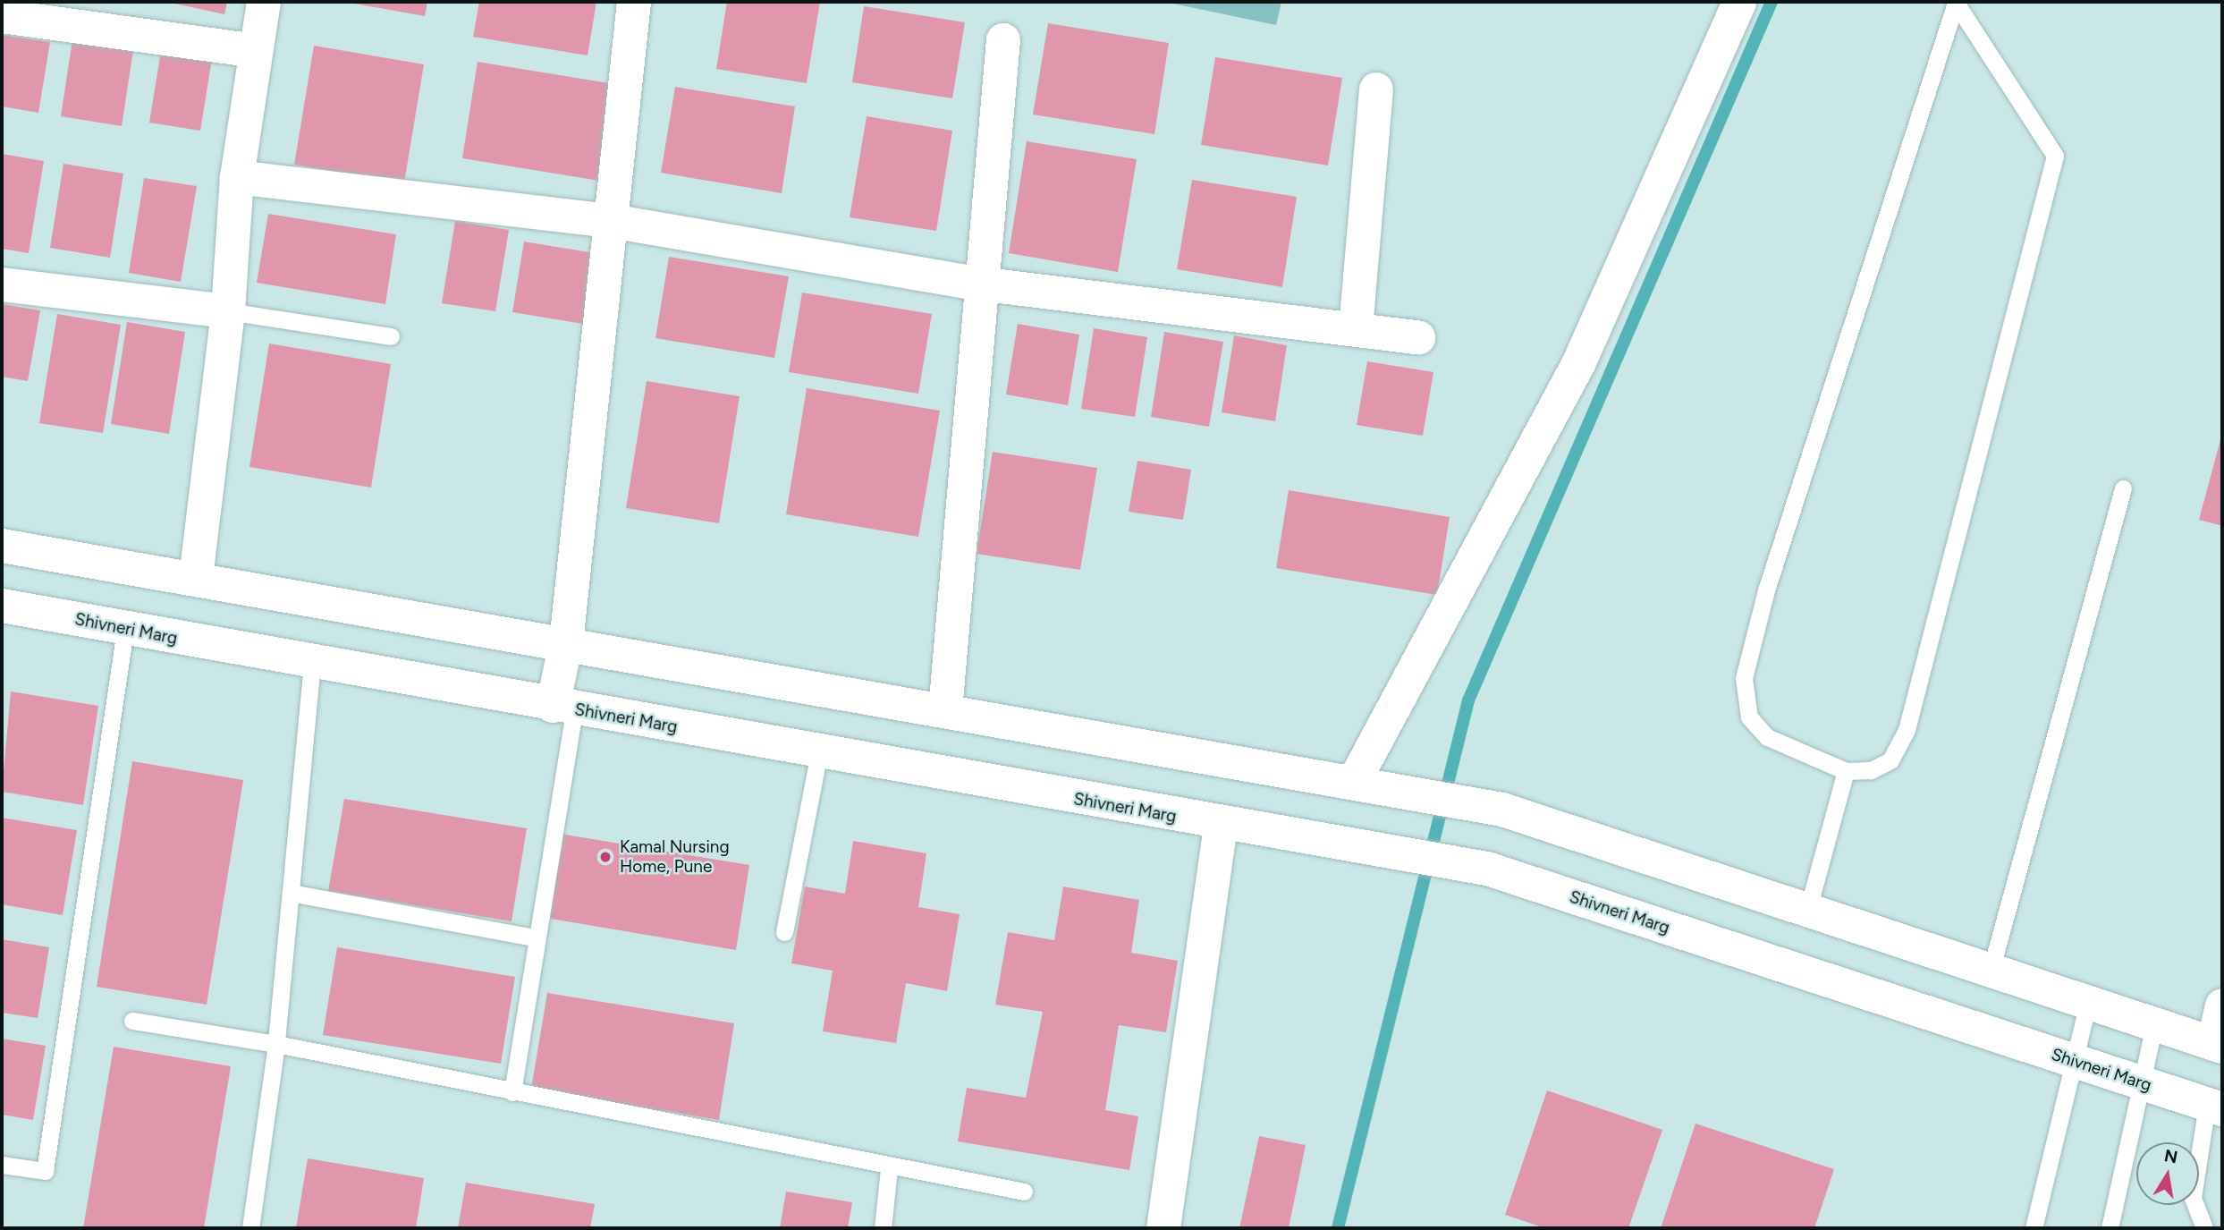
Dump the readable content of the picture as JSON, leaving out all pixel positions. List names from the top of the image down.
{
  "streets": {
    "street": ["Shivneri Marg"]
  },
  "places": ["Kamal Nursing Home, Pune"],
  "north": "top"
}
